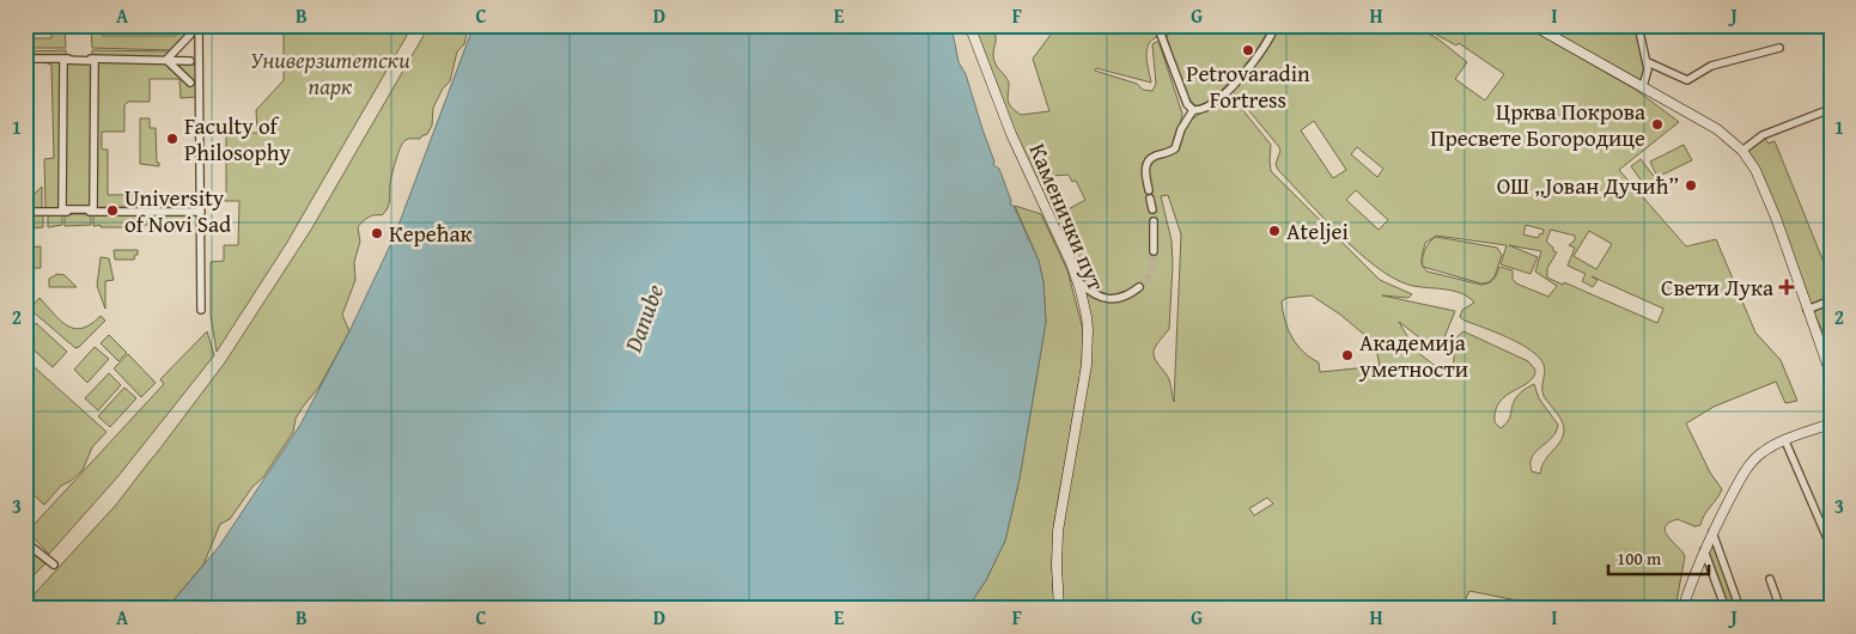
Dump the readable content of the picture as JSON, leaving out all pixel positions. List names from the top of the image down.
{
  "streets": {
    "main road": ["Каменички пут"]
  },
  "water": ["Danube"],
  "parks": ["Универзитетски парк"],
  "places": {
    "other": [
      "Petrovaradin Fortress",
      "Црква Покрова Пресвете Богородице",
      "Faculty of Philosophy",
      "ОШ „Јован Дучић”",
      "University of Novi Sad",
      "Ateljei",
      "Керећак",
      "Академија уметности"
    ],
    "health": ["Свети Лука"]
  },
  "scale_bar": "100 m",
  "grid": {
    "columns": [
      "A",
      "B",
      "C",
      "D",
      "E",
      "F",
      "G",
      "H",
      "I",
      "J"
    ],
    "rows": ["1", "2", "3"]
  }
}
